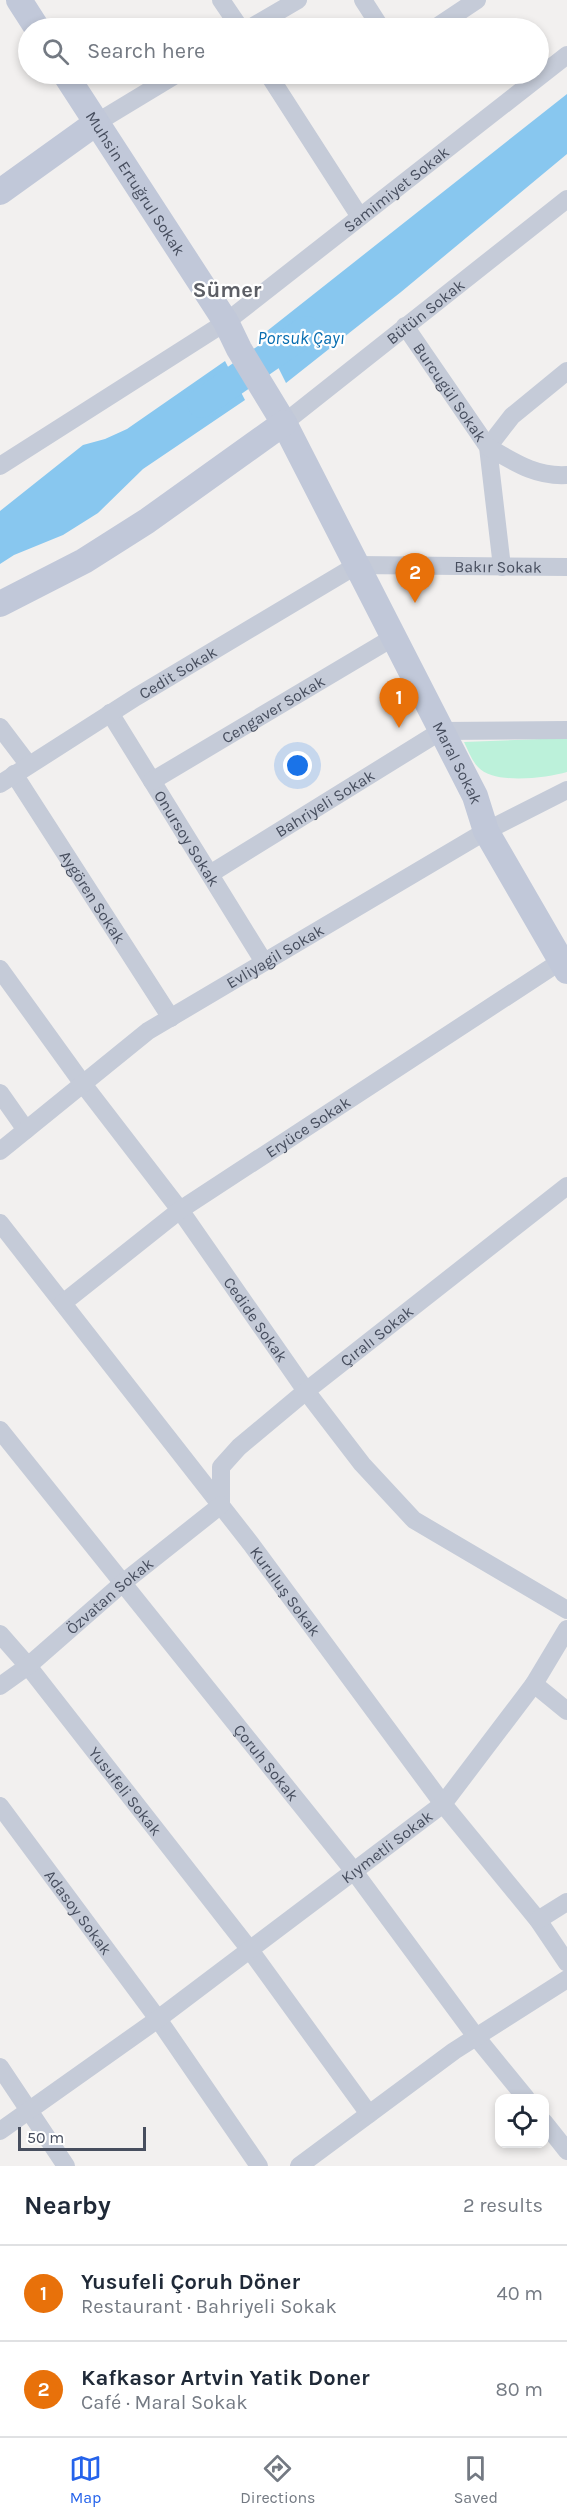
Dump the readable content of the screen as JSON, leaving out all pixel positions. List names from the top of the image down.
{
  "streets": {
    "street": [
      "Muhsin Ertuğrul Sokak",
      "Samimiyet Sokak",
      "Bütün Sokak",
      "Burcugül Sokak",
      "Bakır Sokak",
      "Cedit Sokak",
      "Cengaver Sokak",
      "Maral Sokak",
      "Bahriyeli Sokak",
      "Onursoy Sokak",
      "Aygören Sokak",
      "Evliyagil Sokak",
      "Eryüce Sokak",
      "Cedide Sokak",
      "Çıralı Sokak",
      "Kuruluş Sokak",
      "Özvatan Sokak",
      "Çoruh Sokak",
      "Yusufeli Sokak",
      "Kıymetli Sokak",
      "Adasoy Sokak"
    ]
  },
  "crossings": [
    ["Muhsin Ertuğrul Sokak", "Samimiyet Sokak"],
    ["Muhsin Ertuğrul Sokak", "Maral Sokak"],
    ["Bütün Sokak", "Burcugül Sokak"],
    ["Bütün Sokak", "Maral Sokak"],
    ["Burcugül Sokak", "Bakır Sokak"],
    ["Bakır Sokak", "Cedit Sokak"],
    ["Bakır Sokak", "Maral Sokak"],
    ["Cedit Sokak", "Maral Sokak"],
    ["Cedit Sokak", "Onursoy Sokak"],
    ["Cedit Sokak", "Aygören Sokak"],
    ["Cengaver Sokak", "Maral Sokak"],
    ["Cengaver Sokak", "Onursoy Sokak"],
    ["Maral Sokak", "Bahriyeli Sokak"],
    ["Maral Sokak", "Evliyagil Sokak"],
    ["Maral Sokak", "Eryüce Sokak"],
    ["Bahriyeli Sokak", "Onursoy Sokak"],
    ["Onursoy Sokak", "Evliyagil Sokak"],
    ["Aygören Sokak", "Evliyagil Sokak"],
    ["Evliyagil Sokak", "Cedide Sokak"],
    ["Eryüce Sokak", "Cedide Sokak"],
    ["Eryüce Sokak", "Kuruluş Sokak"],
    ["Cedide Sokak", "Çıralı Sokak"],
    ["Çıralı Sokak", "Kuruluş Sokak"],
    ["Çıralı Sokak", "Özvatan Sokak"],
    ["Kuruluş Sokak", "Özvatan Sokak"],
    ["Kuruluş Sokak", "Kıymetli Sokak"],
    ["Özvatan Sokak", "Çoruh Sokak"],
    ["Özvatan Sokak", "Yusufeli Sokak"],
    ["Çoruh Sokak", "Kıymetli Sokak"],
    ["Yusufeli Sokak", "Kıymetli Sokak"],
    ["Kıymetli Sokak", "Adasoy Sokak"]
  ],
  "districts": ["Sümer"],
  "water": ["Porsuk Çayı"],
  "scale_bar": "50 m",
  "page": {
    "search": "Search here",
    "pins": ["2", "1"],
    "scale": "50 m",
    "heading": ["Nearby", "2 results"],
    "list": [
      {
        "mark": "1",
        "name": "Yusufeli Çoruh Döner",
        "note": "Restaurant · Bahriyeli Sokak",
        "value": "40 m"
      },
      {
        "mark": "2",
        "name": "Kafkasor Artvin Yatik Doner",
        "note": "Café · Maral Sokak",
        "value": "80 m"
      }
    ],
    "nav": ["Map", "Directions", "Saved"]
  }
}
